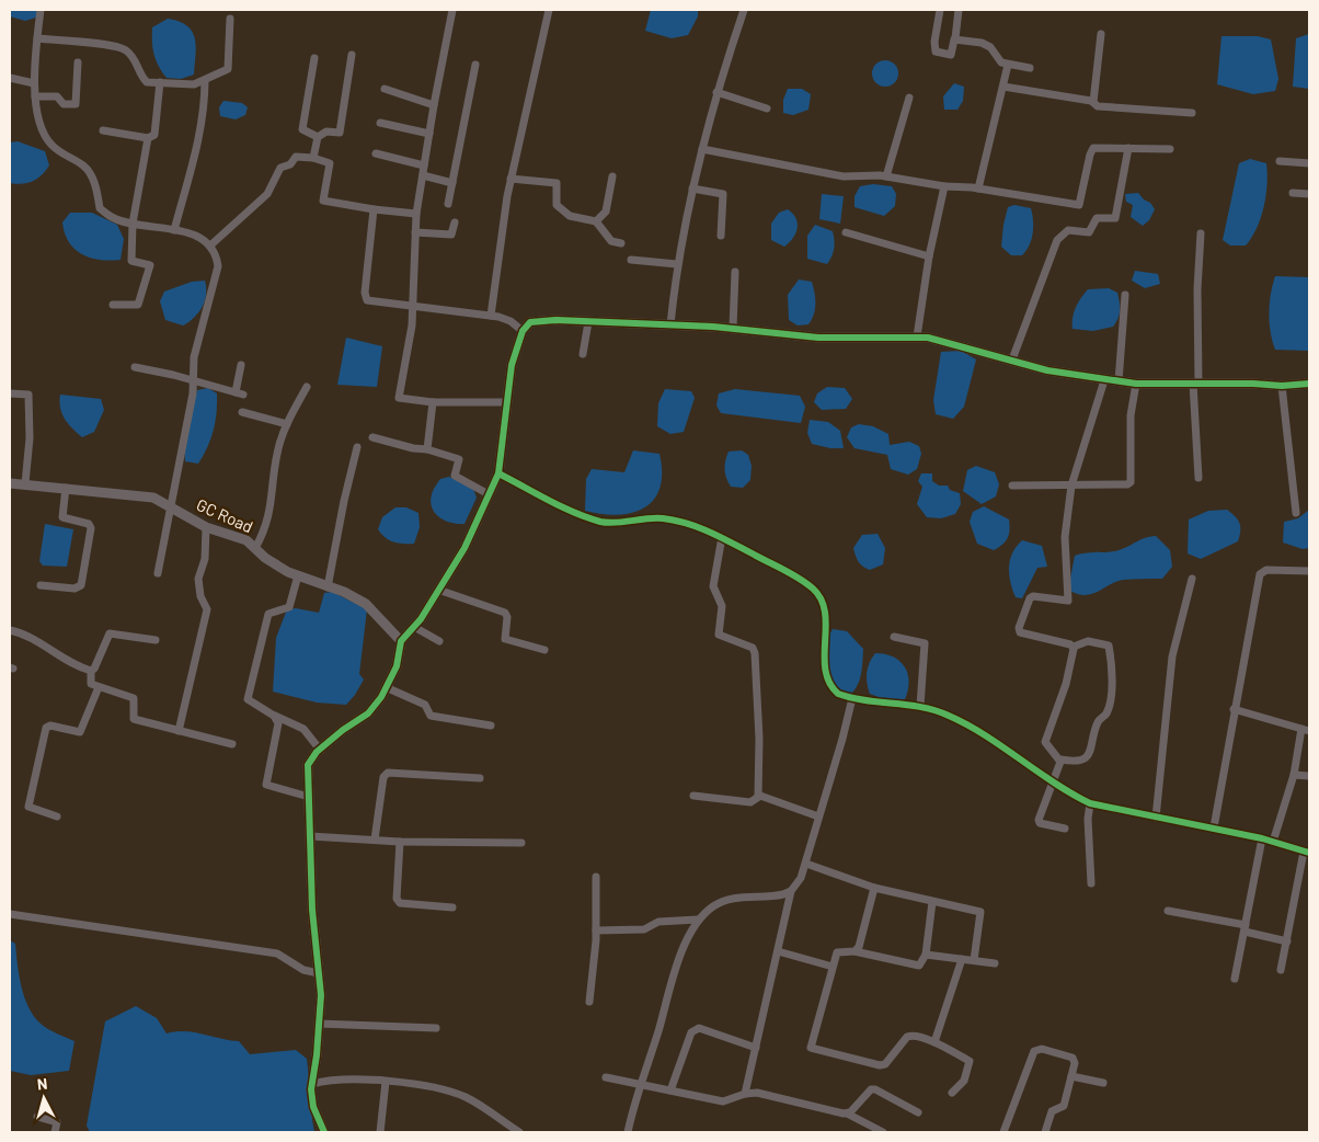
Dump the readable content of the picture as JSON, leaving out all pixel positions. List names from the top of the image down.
{
  "streets": {
    "street": ["GC Road"]
  },
  "north": "top"
}
